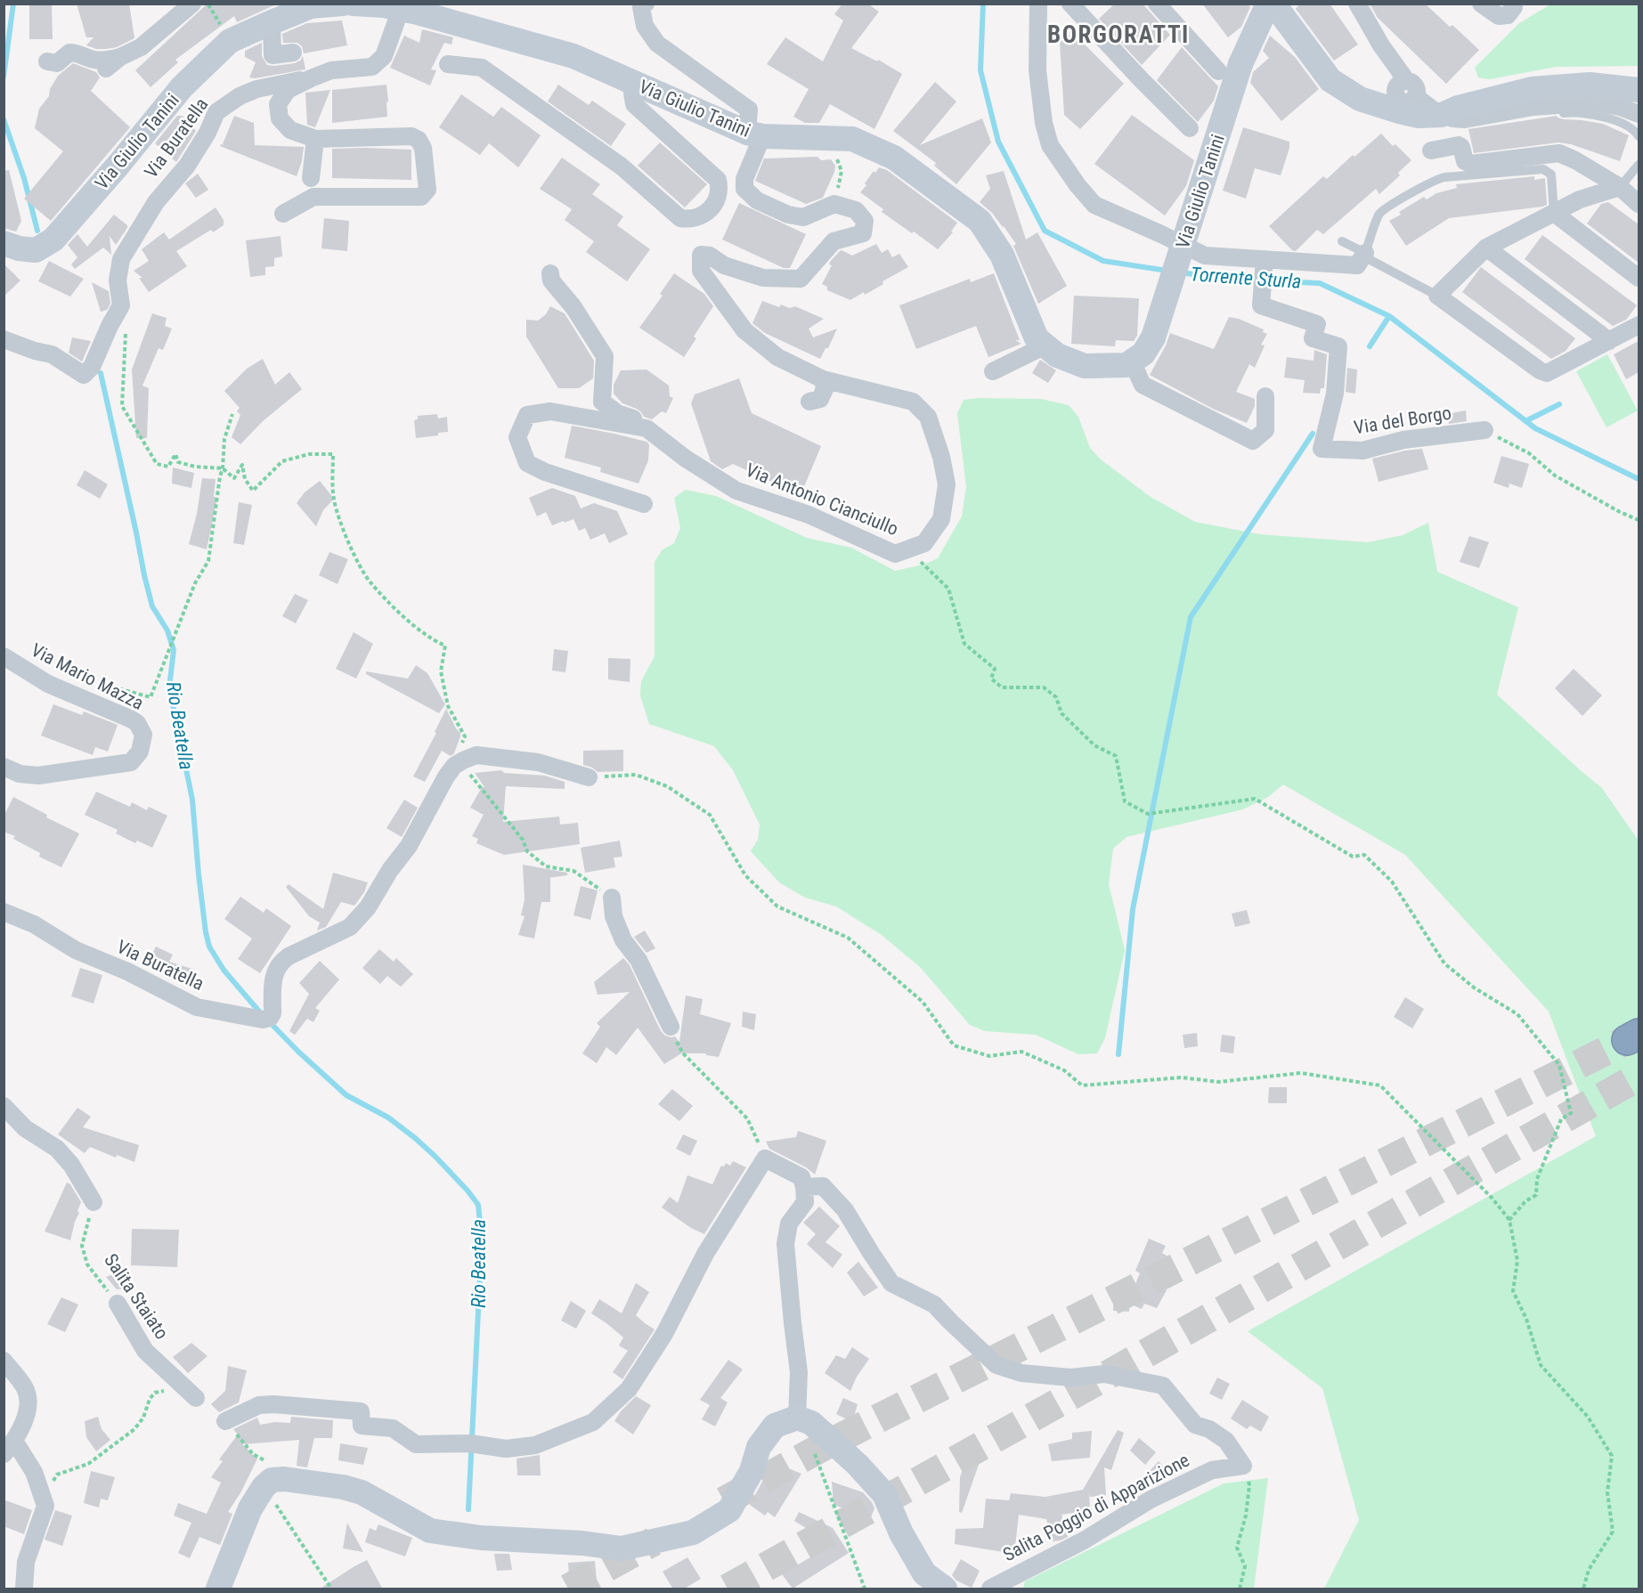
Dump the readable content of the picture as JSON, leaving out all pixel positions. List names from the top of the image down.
{
  "streets": {
    "main road": ["Via Giulio Tanini"],
    "street": [
      "Via Buratella",
      "Via del Borgo",
      "Via Antonio Cianciullo",
      "Via Mario Mazza",
      "Salita Staiato",
      "Salita Poggio di Apparizione"
    ]
  },
  "crossings": [
    ["Via Giulio Tanini", "Via Buratella"],
    ["Via Giulio Tanini", "Via Antonio Cianciullo"]
  ],
  "districts": ["BORGORATTI"],
  "water": ["Torrente Sturla", "Rio Beatella"]
}
